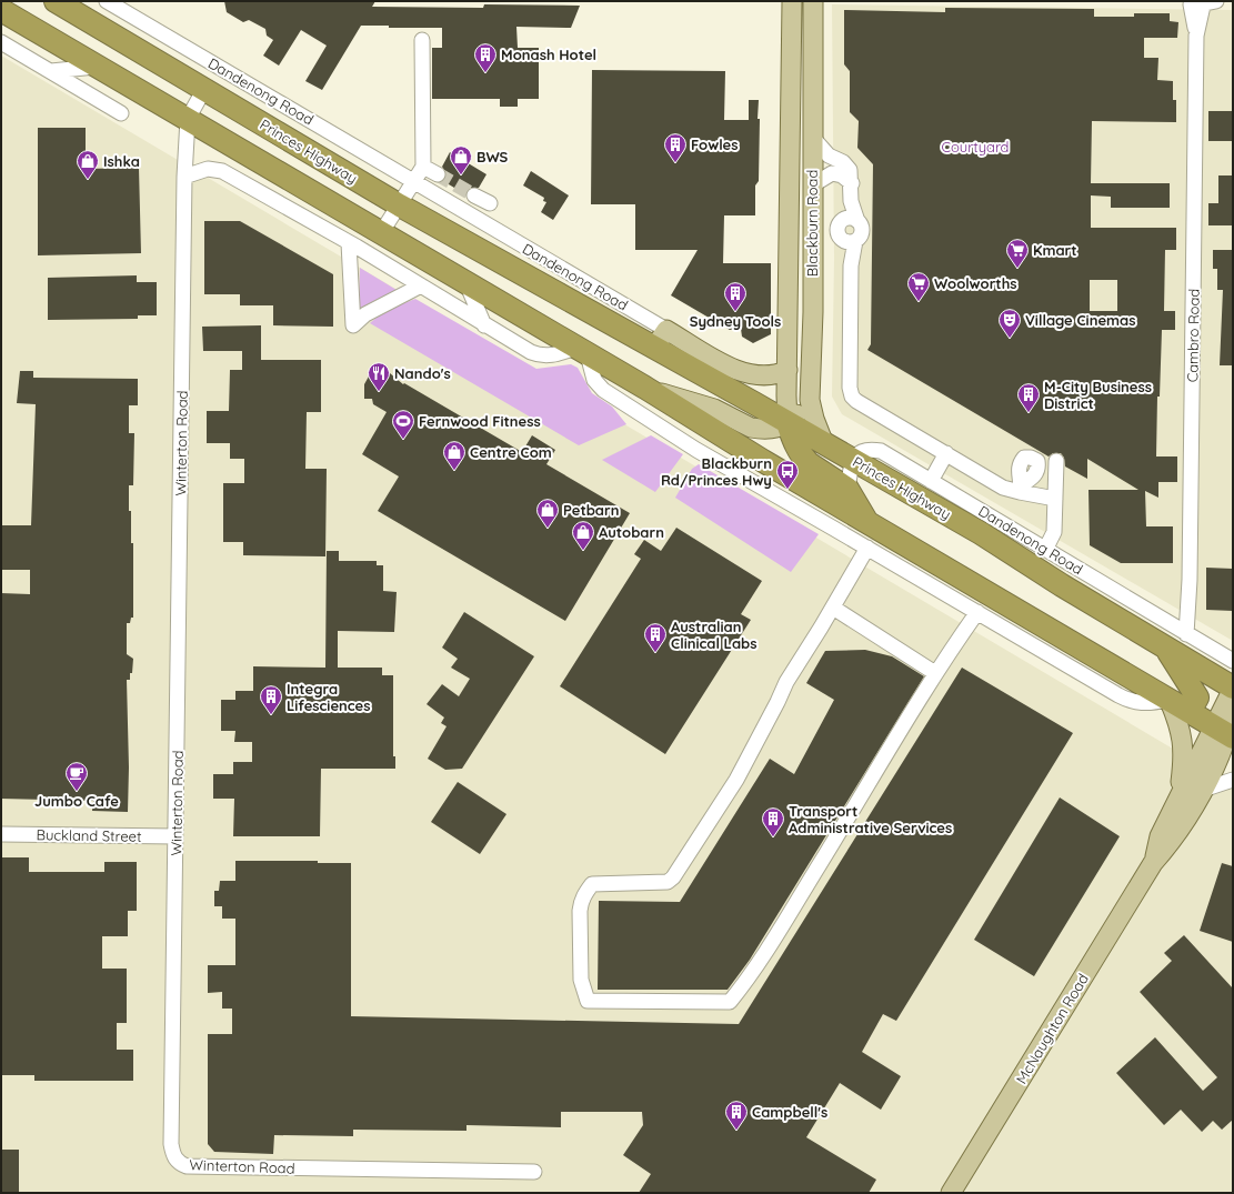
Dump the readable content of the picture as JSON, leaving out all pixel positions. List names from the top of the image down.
{
  "streets": {
    "highway": ["Princes Highway"],
    "main road": ["Blackburn Road", "McNaughton Road"],
    "street": [
      "Dandenong Road",
      "Cambro Road",
      "Winterton Road",
      "Buckland Street"
    ]
  },
  "crossings": [
    ["Dandenong Road", "Princes Highway"],
    ["Dandenong Road", "Cambro Road"],
    ["Princes Highway", "Blackburn Road"],
    ["Princes Highway", "Winterton Road"],
    ["Princes Highway", "McNaughton Road"],
    ["Winterton Road", "Buckland Street"]
  ],
  "parks": ["Courtyard"],
  "places": {
    "building": [
      "Monash Hotel",
      "Fowles",
      "Sydney Tools",
      "M-City Business District",
      "Australian Clinical Labs",
      "Integra Lifesciences",
      "Transport Administrative Services",
      "Campbell's"
    ],
    "shop": [
      "BWS",
      "Ishka",
      "Centre Com",
      "Petbarn",
      "Autobarn"
    ],
    "supermarket": ["Kmart", "Woolworths"],
    "theatre": ["Village Cinemas"],
    "restaurant": ["Nando's"],
    "sports": ["Fernwood Fitness"],
    "bus stop": ["Blackburn Rd/Princes Hwy"],
    "cafe": ["Jumbo Cafe"]
  }
}
